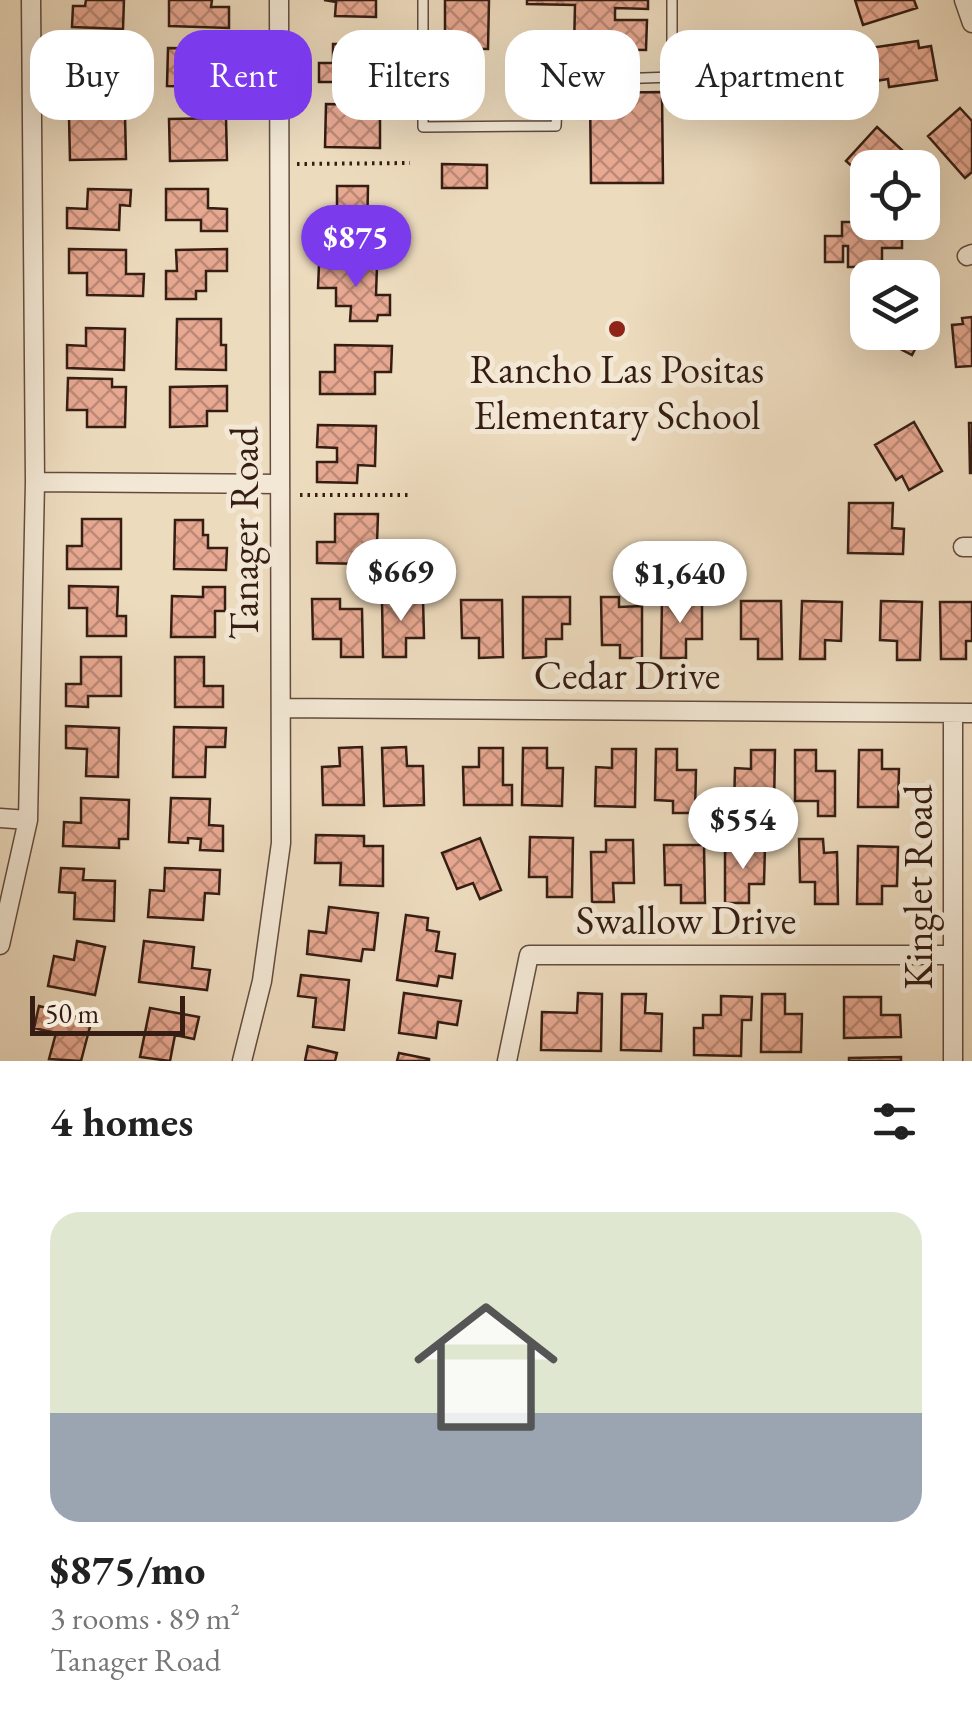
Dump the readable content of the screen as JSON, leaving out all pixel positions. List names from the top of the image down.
{
  "streets": {
    "street": [
      "Tanager Road",
      "Cedar Drive",
      "Kinglet Road",
      "Swallow Drive"
    ]
  },
  "crossings": [
    ["Tanager Road", "Cedar Drive"],
    ["Cedar Drive", "Kinglet Road"],
    ["Kinglet Road", "Swallow Drive"]
  ],
  "places": ["Rancho Las Positas Elementary School"],
  "scale_bar": "50 m",
  "page": {
    "chip": [
      "Buy",
      "Rent",
      "Filters",
      "New",
      "Apartment"
    ],
    "price": [
      "$875",
      "$669",
      "$1,640",
      "$554"
    ],
    "scale": "50 m",
    "heading": "4 homes",
    "list": [
      {
        "name": "$875/mo",
        "note": "3 rooms · 89 m² · Tanager Road"
      }
    ]
  }
}
